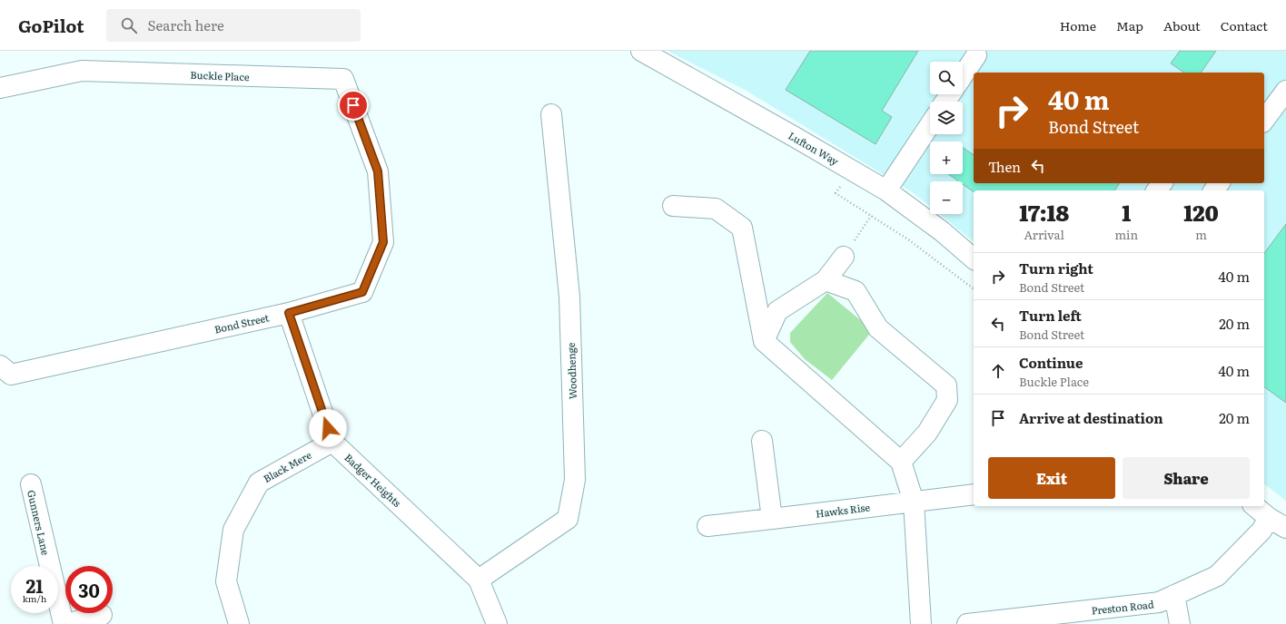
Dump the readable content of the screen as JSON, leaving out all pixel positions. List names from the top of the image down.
{
  "streets": {
    "street": [
      "Buckle Place",
      "Lufton Way",
      "Bond Street",
      "Woodhenge",
      "Black Mere",
      "Badger Heights",
      "Hawks Rise",
      "Gunners Lane",
      "Preston Road"
    ]
  },
  "crossings": [
    ["Buckle Place", "Bond Street"],
    ["Bond Street", "Badger Heights"],
    ["Woodhenge", "Badger Heights"],
    ["Black Mere", "Badger Heights"]
  ],
  "page": {
    "header": "GoPilot",
    "search": "Search here",
    "nav": [
      "Home",
      "Map",
      "About",
      "Contact"
    ],
    "map_buttons": ["+", "−"],
    "turn": ["40 m", "Bond Street"],
    "then": "Then",
    "eta": [
      "17:18",
      "Arrival",
      "1",
      "min",
      "120",
      "m"
    ],
    "list": [
      {
        "name": "Turn right",
        "note": "Bond Street",
        "value": "40 m"
      },
      {
        "name": "Turn left",
        "note": "Bond Street",
        "value": "20 m"
      },
      {
        "name": "Continue",
        "note": "Buckle Place",
        "value": "40 m"
      },
      {
        "name": "Arrive at destination",
        "value": "20 m"
      }
    ],
    "buttons": ["Exit", "Share"],
    "speed": "21 km/h",
    "limit": "30"
  }
}
